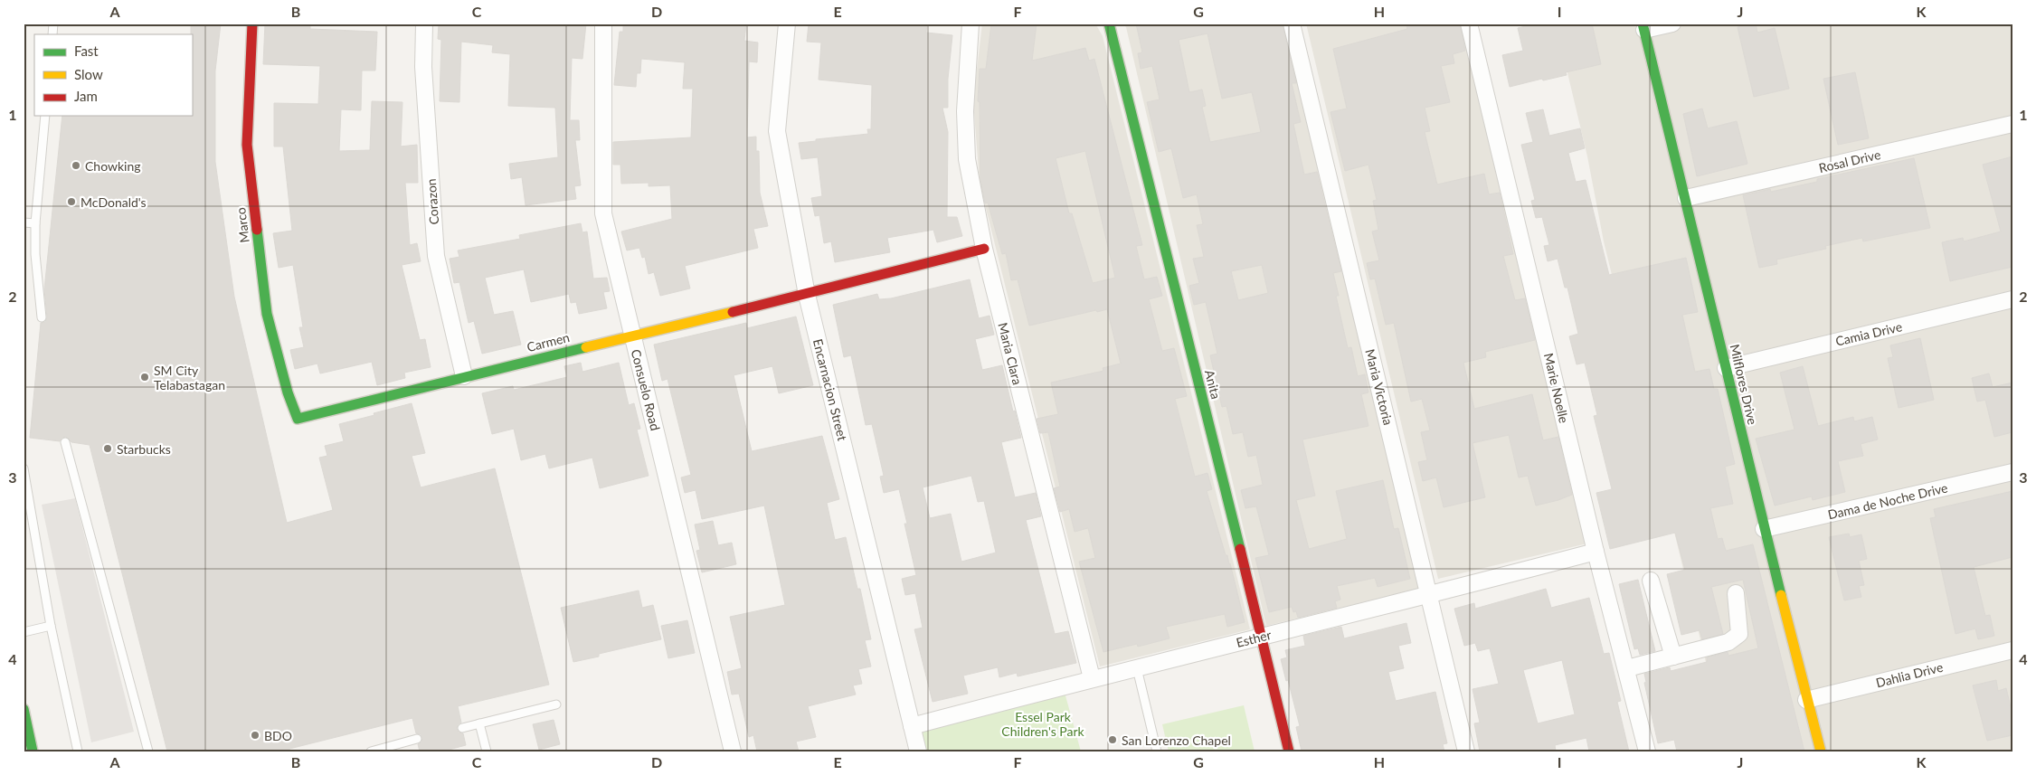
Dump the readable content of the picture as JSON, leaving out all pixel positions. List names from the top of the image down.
{
  "streets": {
    "main road": [
      "Marco",
      "Carmen",
      "Anita",
      "Milflores Drive"
    ],
    "street": [
      "Rosal Drive",
      "Corazon",
      "Camia Drive",
      "Maria Clara",
      "Maria Victoria",
      "Marie Noelle",
      "Consuelo Road",
      "Encarnacion Street",
      "Dama de Noche Drive",
      "Esther",
      "Dahlia Drive"
    ]
  },
  "crossings": [
    ["Rosal Drive", "Milflores Drive"],
    ["Corazon", "Carmen"],
    ["Marco", "Carmen"],
    ["Camia Drive", "Milflores Drive"],
    ["Carmen", "Maria Clara"],
    ["Carmen", "Consuelo Road"],
    ["Carmen", "Encarnacion Street"],
    ["Maria Clara", "Esther"],
    ["Anita", "Esther"],
    ["Milflores Drive", "Dama de Noche Drive"],
    ["Milflores Drive", "Dahlia Drive"],
    ["Maria Victoria", "Esther"],
    ["Marie Noelle", "Esther"],
    ["Encarnacion Street", "Esther"]
  ],
  "parks": ["Essel Park Children's Park"],
  "places": [
    "Chowking",
    "McDonald's",
    "SM City Telabastagan",
    "Starbucks",
    "BDO",
    "San Lorenzo Chapel"
  ],
  "legend": ["Fast", "Slow", "Jam"],
  "grid": {
    "columns": [
      "A",
      "B",
      "C",
      "D",
      "E",
      "F",
      "G",
      "H",
      "I",
      "J",
      "K"
    ],
    "rows": [
      "1",
      "2",
      "3",
      "4"
    ]
  }
}
